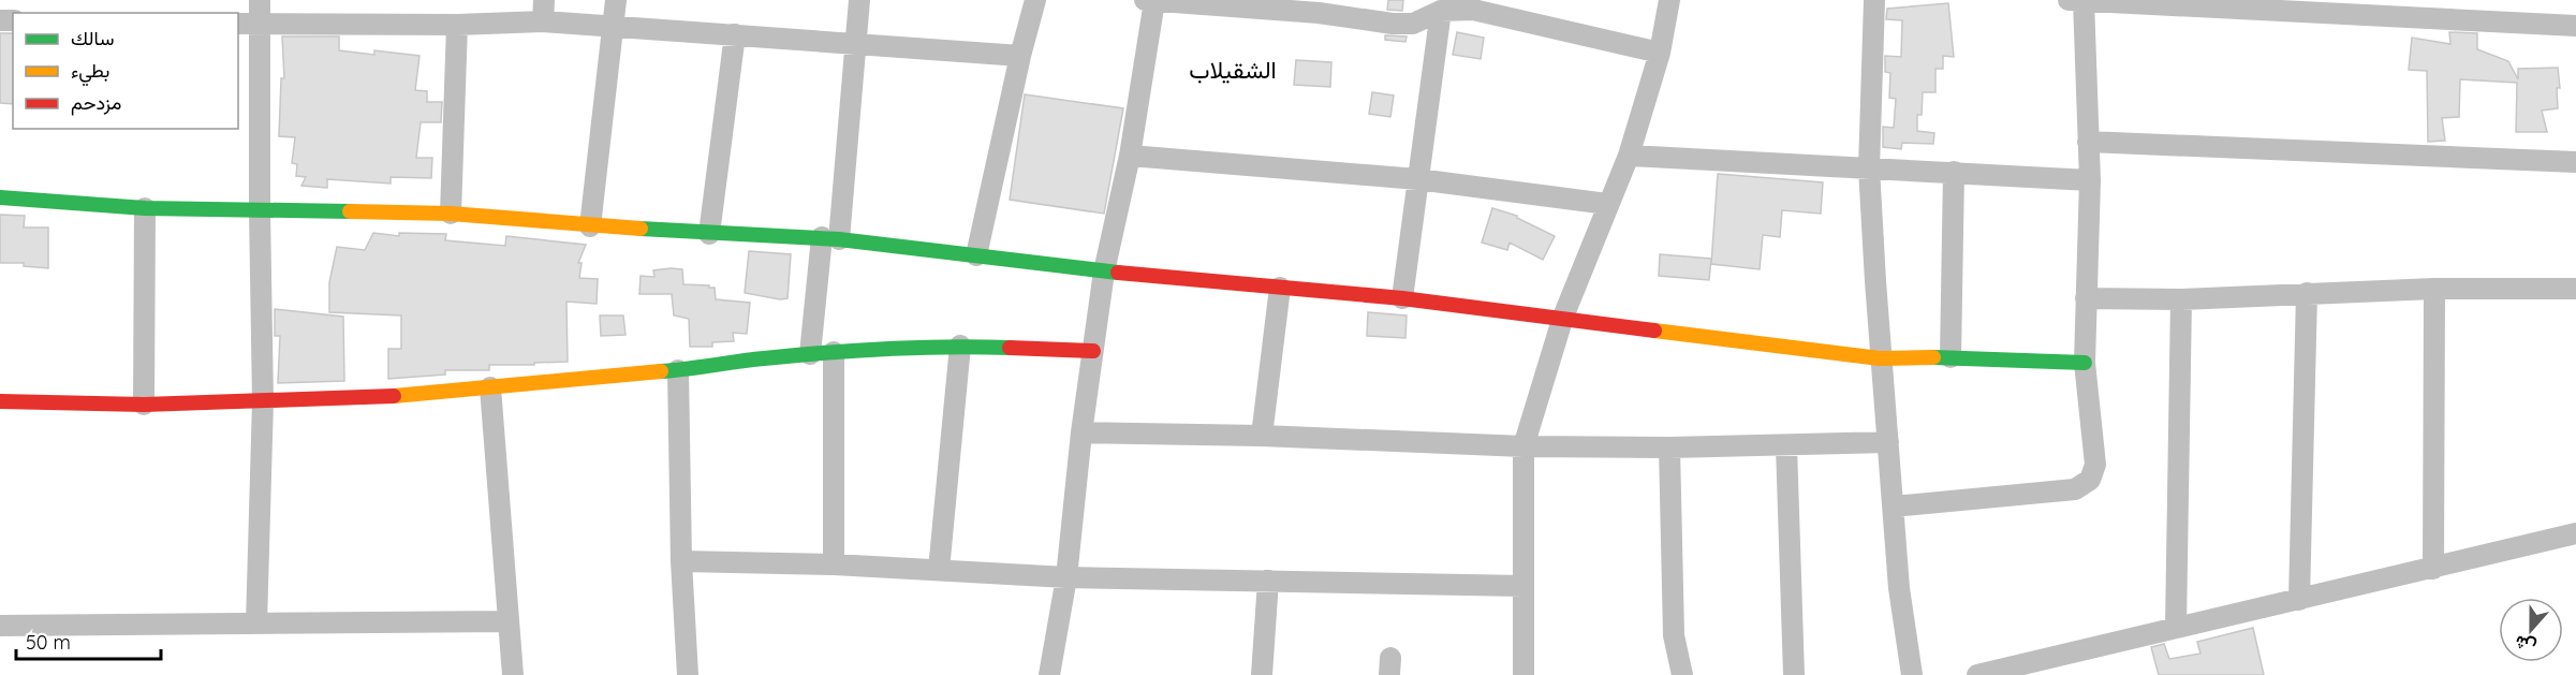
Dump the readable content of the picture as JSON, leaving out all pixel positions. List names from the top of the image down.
{
  "districts": ["الشقيلاب"],
  "legend": ["سالك", "بطيء", "مزدحم"],
  "scale_bar": "50 m",
  "north": "bottom"
}
